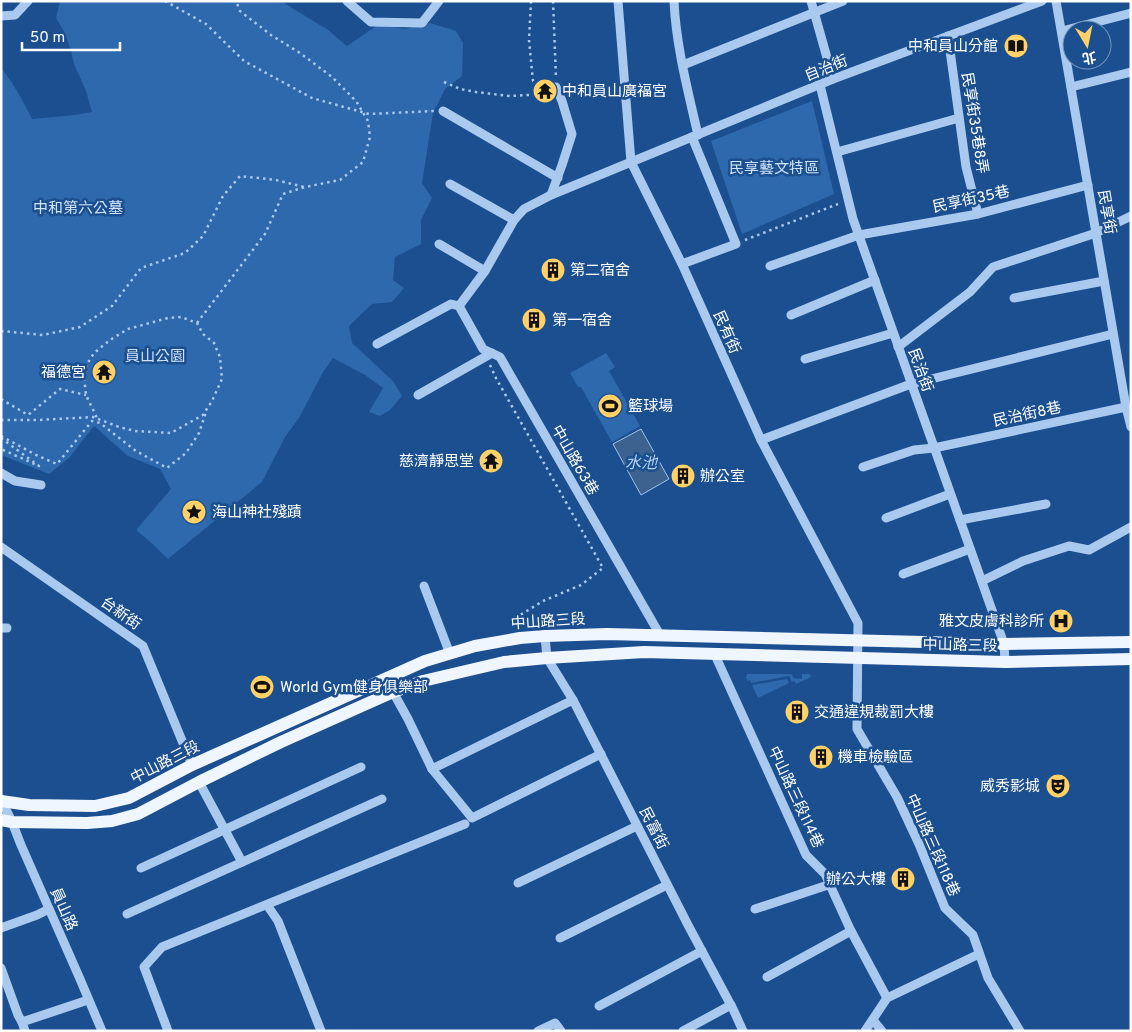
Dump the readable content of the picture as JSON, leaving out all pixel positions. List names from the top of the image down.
{
  "streets": {
    "main road": ["中山路三段"],
    "street": [
      "自治街",
      "民享街35巷8弄",
      "民享街35巷",
      "民享街",
      "民有街",
      "民治街",
      "民治街8巷",
      "中山路63巷",
      "台新街",
      "中山路三段114巷",
      "民富街",
      "中山路三段118巷",
      "員山路"
    ]
  },
  "crossings": [
    ["自治街", "民享街35巷8弄"],
    ["自治街", "民有街"],
    ["自治街", "民治街"],
    ["民享街35巷8弄", "民享街35巷"],
    ["民享街35巷", "民享街"],
    ["民享街35巷", "民治街"],
    ["民享街", "民治街8巷"],
    ["民有街", "中山路三段"],
    ["民有街", "中山路三段118巷"],
    ["民治街", "民治街8巷"],
    ["民治街", "中山路三段"],
    ["中山路63巷", "中山路三段"],
    ["台新街", "中山路三段"],
    ["中山路三段", "中山路三段114巷"],
    ["中山路三段", "民富街"],
    ["中山路三段", "中山路三段118巷"],
    ["中山路三段", "員山路"]
  ],
  "water": ["水池"],
  "parks": ["民享藝文特區", "中和第六公墓", "員山公園"],
  "places": {
    "library": ["中和員山分館"],
    "temple": ["中和員山廣福宮", "福德宮", "慈濟靜思堂"],
    "building": [
      "第二宿舍",
      "第一宿舍",
      "辦公室",
      "交通違規裁罰大樓",
      "機車檢驗區",
      "辦公大樓"
    ],
    "sports": ["籃球場", "World Gym健身俱樂部"],
    "place": ["海山神社殘蹟"],
    "hospital": ["雅文皮膚科診所"],
    "theatre": ["威秀影城"]
  },
  "scale_bar": "50 m",
  "north": "bottom"
}
